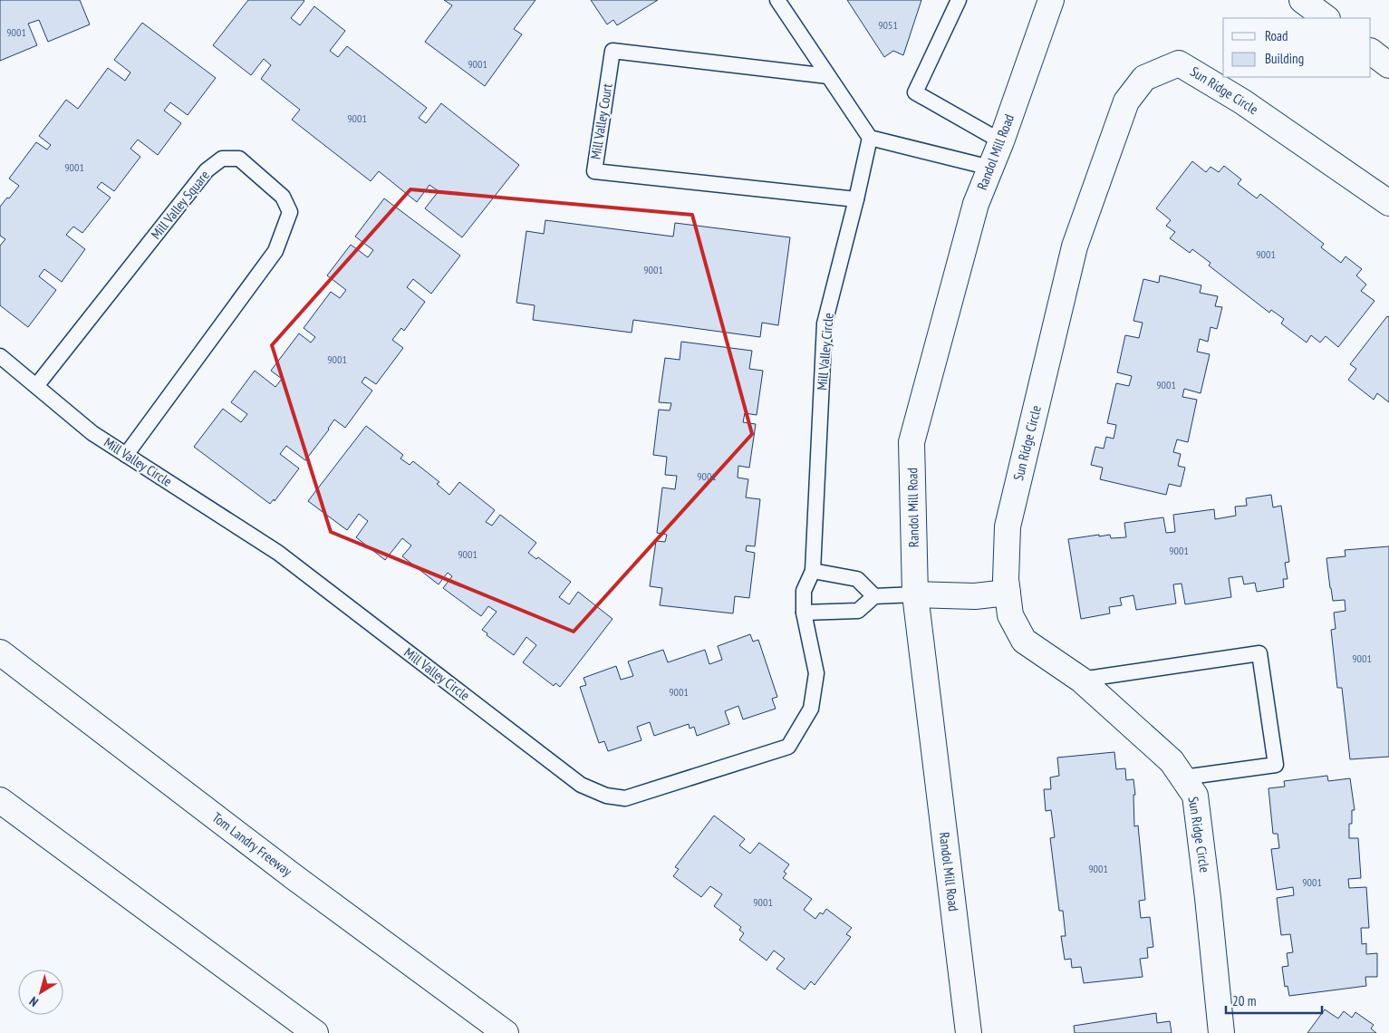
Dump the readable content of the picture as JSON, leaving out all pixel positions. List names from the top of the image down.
{
  "streets": {
    "main road": ["Sun Ridge Circle", "Randol Mill Road", "Tom Landry Freeway"],
    "lane": ["Mill Valley Court", "Mill Valley Square", "Mill Valley Circle"]
  },
  "crossings": [
    ["Mill Valley Court", "Mill Valley Circle"],
    ["Mill Valley Square", "Mill Valley Circle"]
  ],
  "house_numbers": [
    "9051",
    "9001",
    "9001",
    "9001",
    "9001",
    "9001",
    "9001",
    "9001",
    "9001",
    "9001",
    "9001",
    "9001",
    "9001",
    "9001",
    "9001",
    "9001",
    "9001"
  ],
  "legend": ["Road", "Building"],
  "scale_bar": "20 m",
  "north": "bottom left"
}
